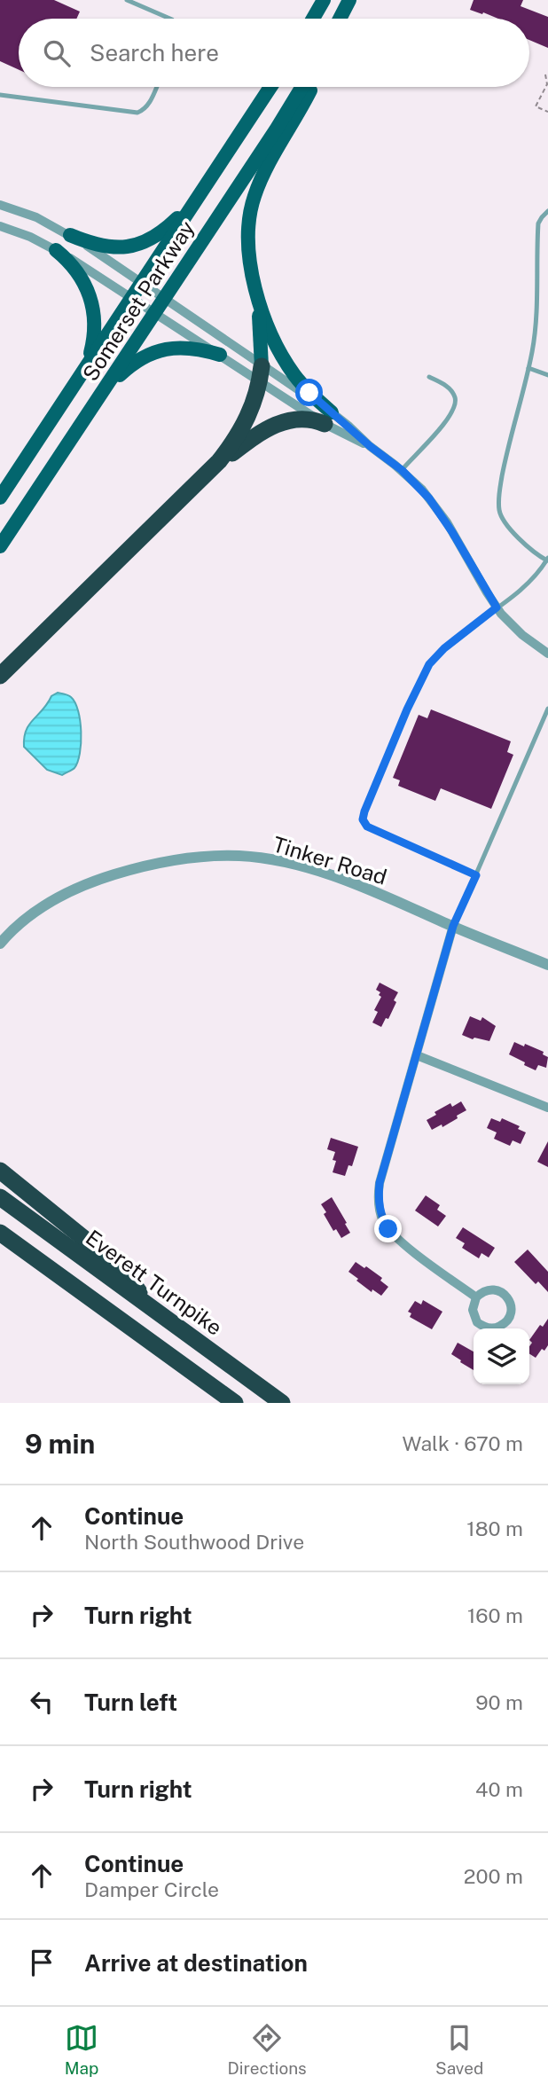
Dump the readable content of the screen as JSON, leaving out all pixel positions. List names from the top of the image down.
{
  "streets": {
    "highway": ["Everett Turnpike"],
    "main road": ["Somerset Parkway"],
    "street": ["Tinker Road"]
  },
  "page": {
    "search": "Search here",
    "heading": ["9 min", "Walk · 670 m"],
    "list": [
      ["Continue", "North Southwood Drive", "180 m"],
      ["Turn right", "160 m"],
      ["Turn left", "90 m"],
      ["Turn right", "40 m"],
      ["Continue", "Damper Circle", "200 m"],
      "Arrive at destination"
    ],
    "nav": ["Map", "Directions", "Saved"]
  }
}
